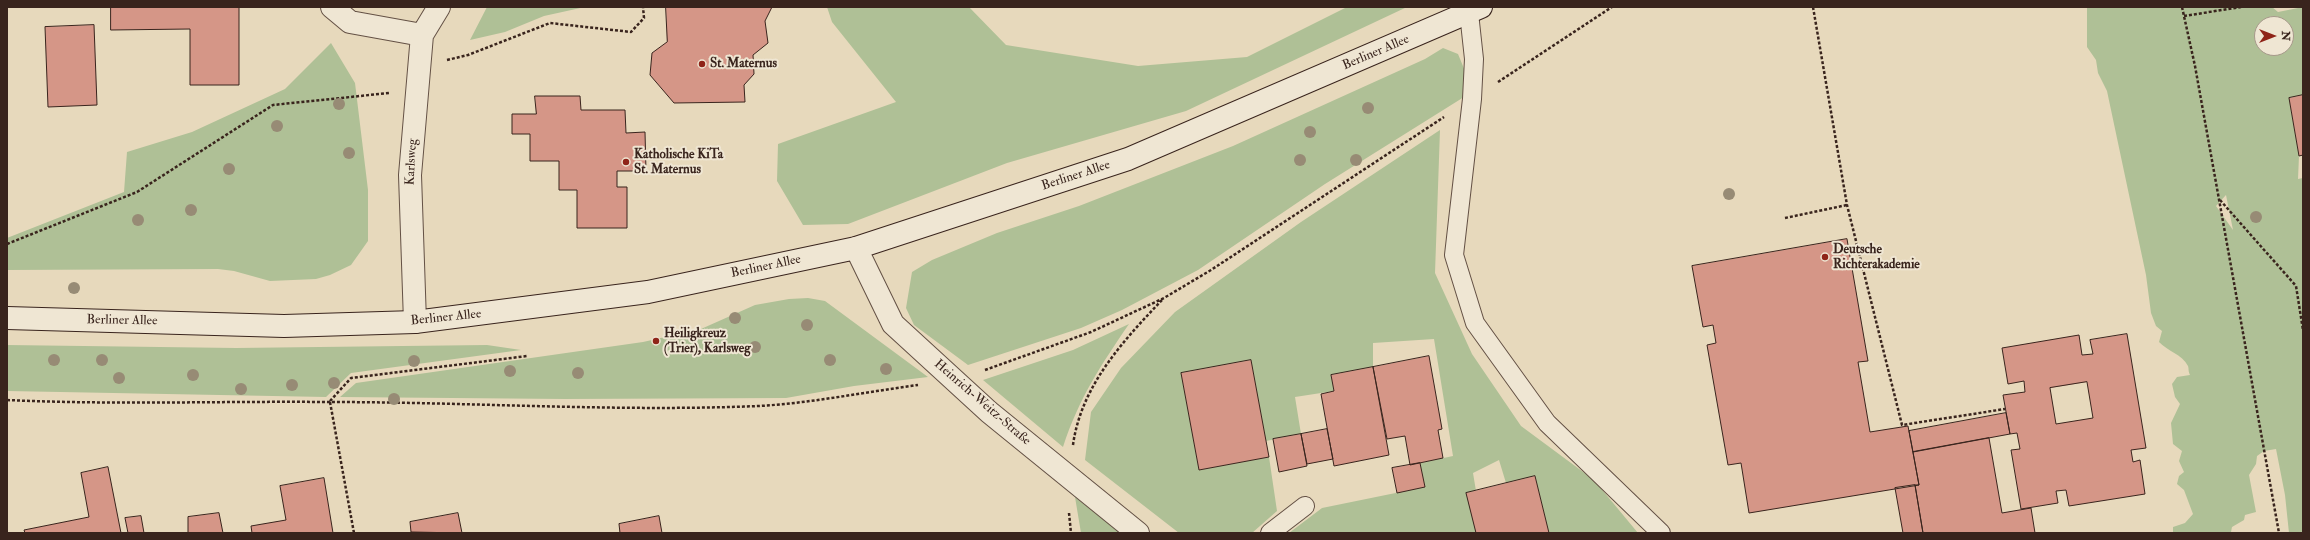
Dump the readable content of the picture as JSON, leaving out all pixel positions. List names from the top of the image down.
{
  "streets": {
    "street": ["Berliner Allee", "Karlsweg", "Heinrich-Weitz-Straße"]
  },
  "crossings": [
    ["Berliner Allee", "Karlsweg"],
    ["Berliner Allee", "Heinrich-Weitz-Straße"]
  ],
  "places": [
    "St. Maternus",
    "Katholische KiTa St. Maternus",
    "Deutsche Richterakademie",
    "Heiligkreuz (Trier), Karlsweg"
  ],
  "north": "right"
}
